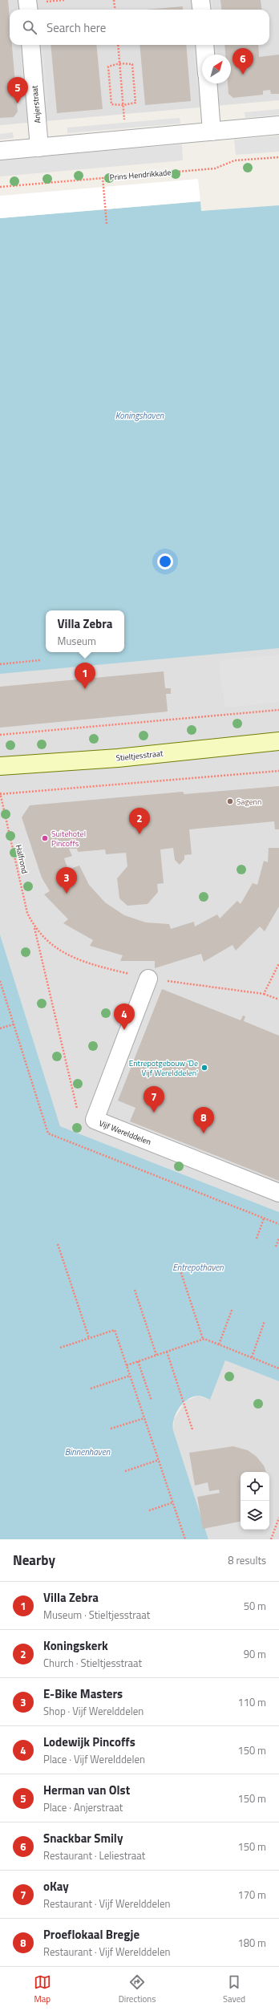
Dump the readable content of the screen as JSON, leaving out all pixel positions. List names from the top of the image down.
{
  "streets": {
    "street": ["Anjerstraat", "Stieltjesstraat", "Vijf Werelddelen"],
    "path": ["Prins Hendrikkade", "Halfrond"]
  },
  "crossings": [
    ["Halfrond", "Vijf Werelddelen"]
  ],
  "water": ["Koningshaven", "Entrepothaven", "Binnenhaven"],
  "places": ["Sagenn", "Suitehotel Pincoffs", "Entrepotgebouw 'De Vijf Werelddelen'"],
  "north": "top right",
  "page": {
    "search": "Search here",
    "pins": [
      "6",
      "5",
      "1",
      "2",
      "3",
      "4",
      "7",
      "8"
    ],
    "popup": ["Villa Zebra", "Museum"],
    "heading": ["Nearby", "8 results"],
    "list": [
      {
        "mark": "1",
        "name": "Villa Zebra",
        "note": "Museum · Stieltjesstraat",
        "value": "50 m"
      },
      {
        "mark": "2",
        "name": "Koningskerk",
        "note": "Church · Stieltjesstraat",
        "value": "90 m"
      },
      {
        "mark": "3",
        "name": "E-Bike Masters",
        "note": "Shop · Vijf Werelddelen",
        "value": "110 m"
      },
      {
        "mark": "4",
        "name": "Lodewijk Pincoffs",
        "note": "Place · Vijf Werelddelen",
        "value": "150 m"
      },
      {
        "mark": "5",
        "name": "Herman van Olst",
        "note": "Place · Anjerstraat",
        "value": "150 m"
      },
      {
        "mark": "6",
        "name": "Snackbar Smily",
        "note": "Restaurant · Leliestraat",
        "value": "150 m"
      },
      {
        "mark": "7",
        "name": "oKay",
        "note": "Restaurant · Vijf Werelddelen",
        "value": "170 m"
      },
      {
        "mark": "8",
        "name": "Proeflokaal Bregje",
        "note": "Restaurant · Vijf Werelddelen",
        "value": "180 m"
      }
    ],
    "nav": ["Map", "Directions", "Saved"]
  }
}
